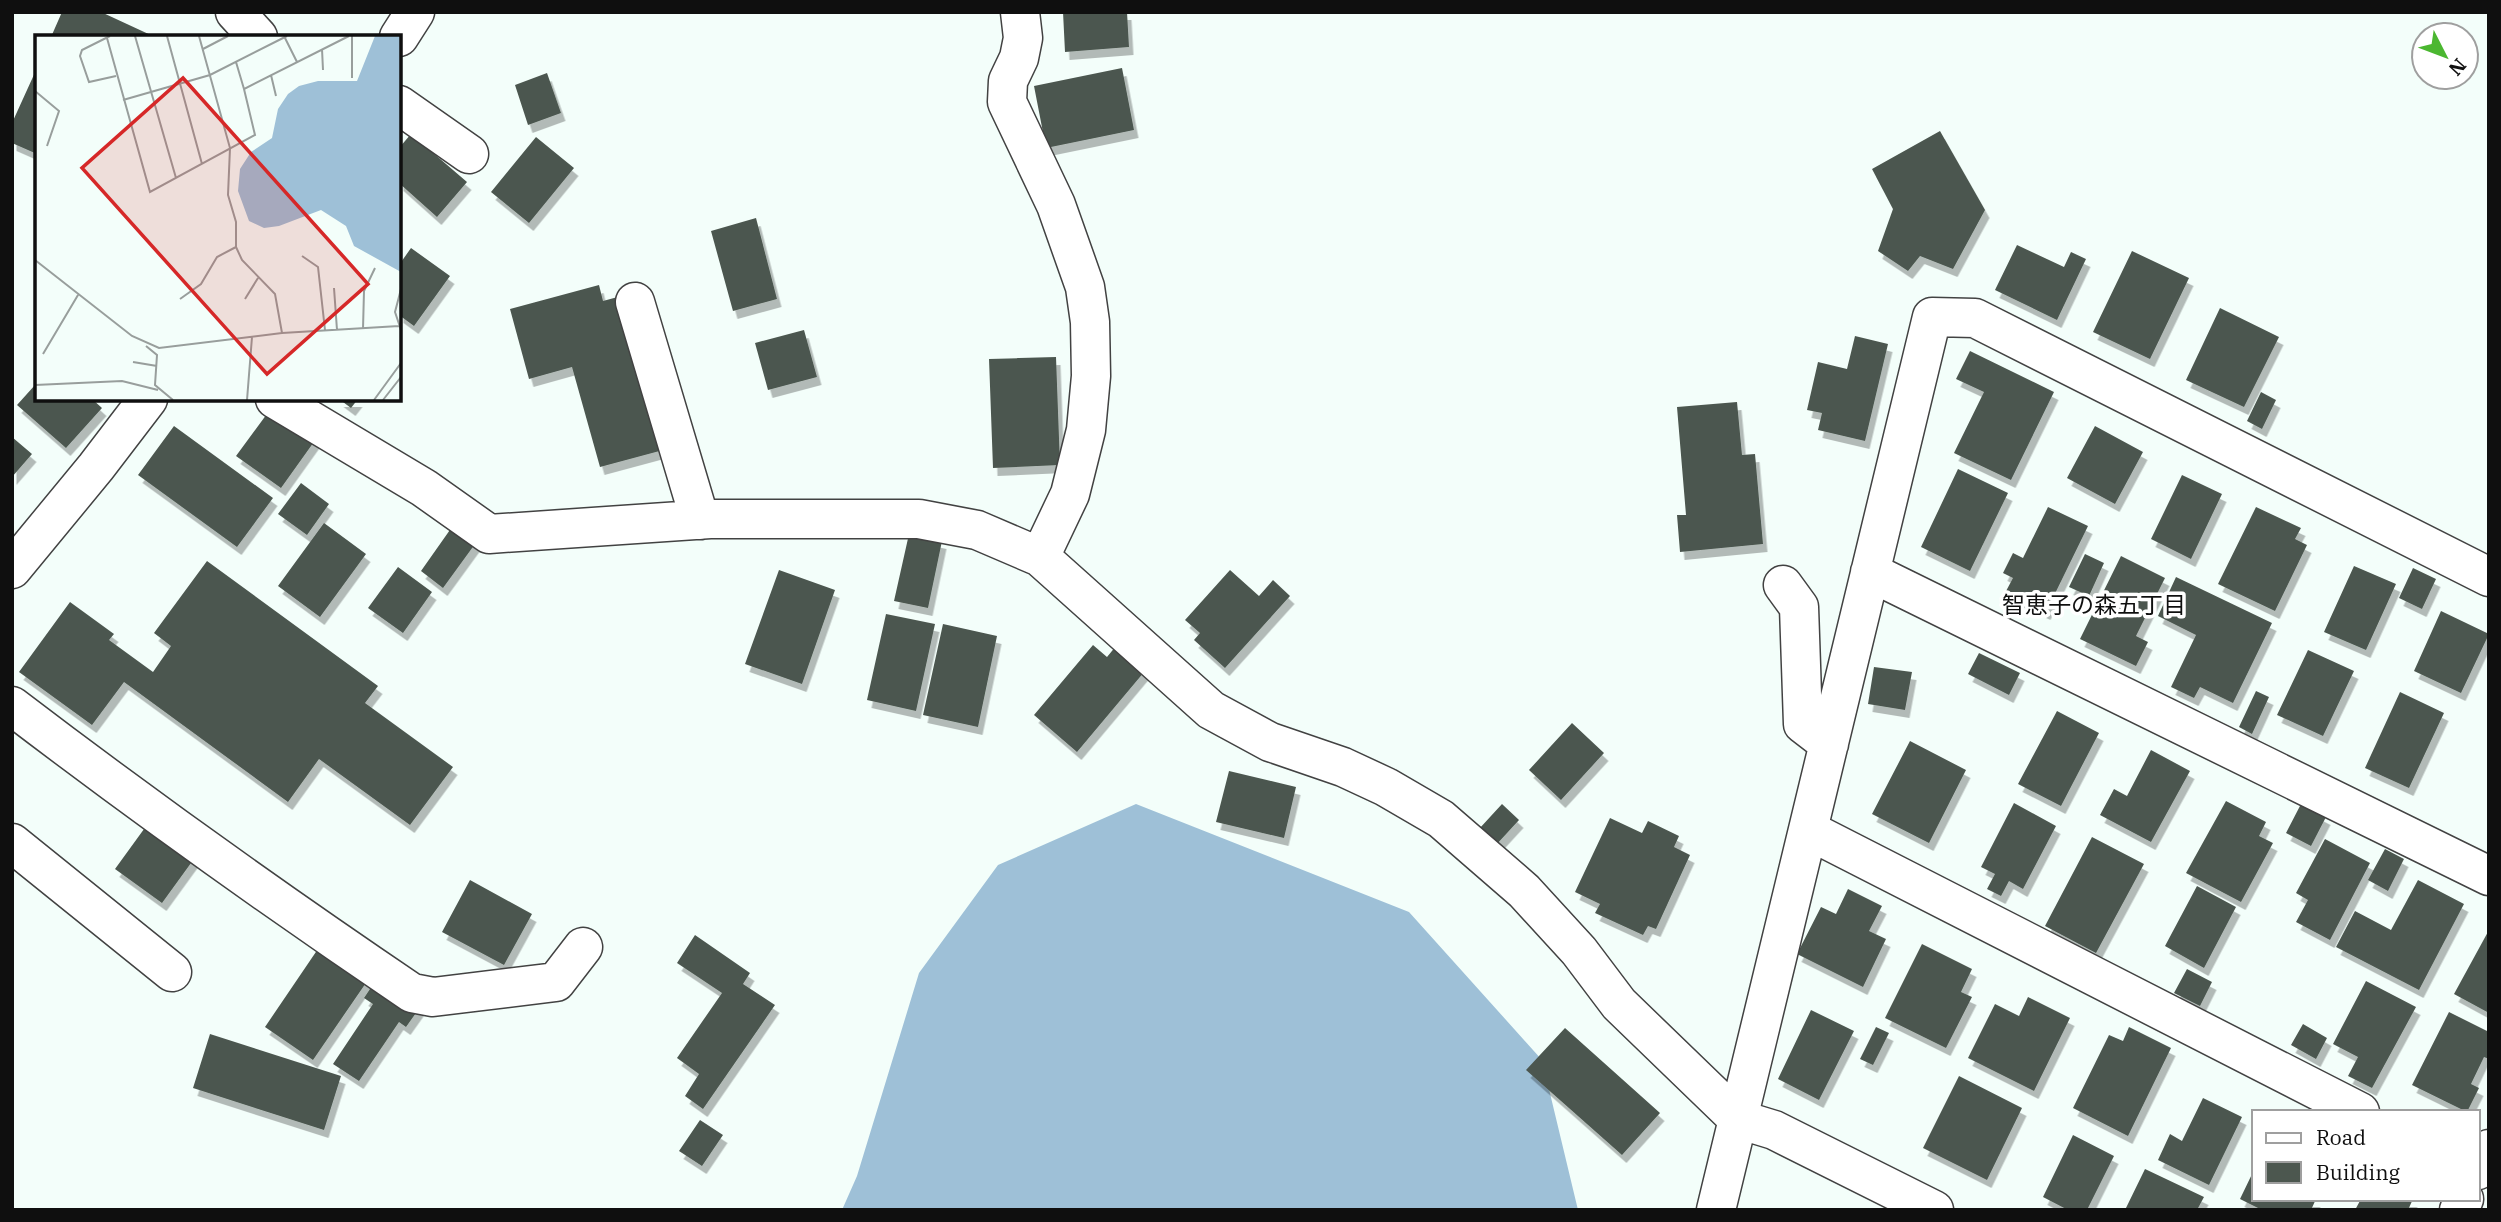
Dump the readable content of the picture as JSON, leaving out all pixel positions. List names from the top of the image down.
{
  "districts": ["智恵子の森五丁目"],
  "legend": ["Road", "Building"],
  "north": "bottom right"
}
